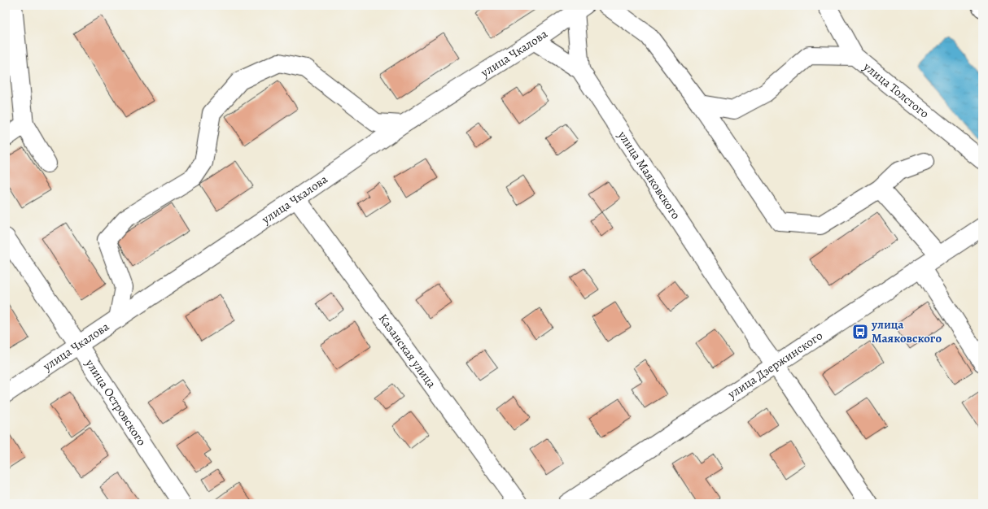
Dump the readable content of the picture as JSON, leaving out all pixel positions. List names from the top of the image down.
{
  "streets": {
    "street": [
      "улица Чкалова",
      "улица Толстого",
      "улица Маяковского",
      "Казанская улица",
      "улица Дзержинского",
      "улица Островского"
    ]
  },
  "crossings": [
    ["улица Чкалова", "улица Маяковского"],
    ["улица Чкалова", "Казанская улица"],
    ["улица Чкалова", "улица Островского"],
    ["улица Маяковского", "улица Дзержинского"]
  ],
  "places": {
    "bus stop": ["улица Маяковского"]
  }
}
